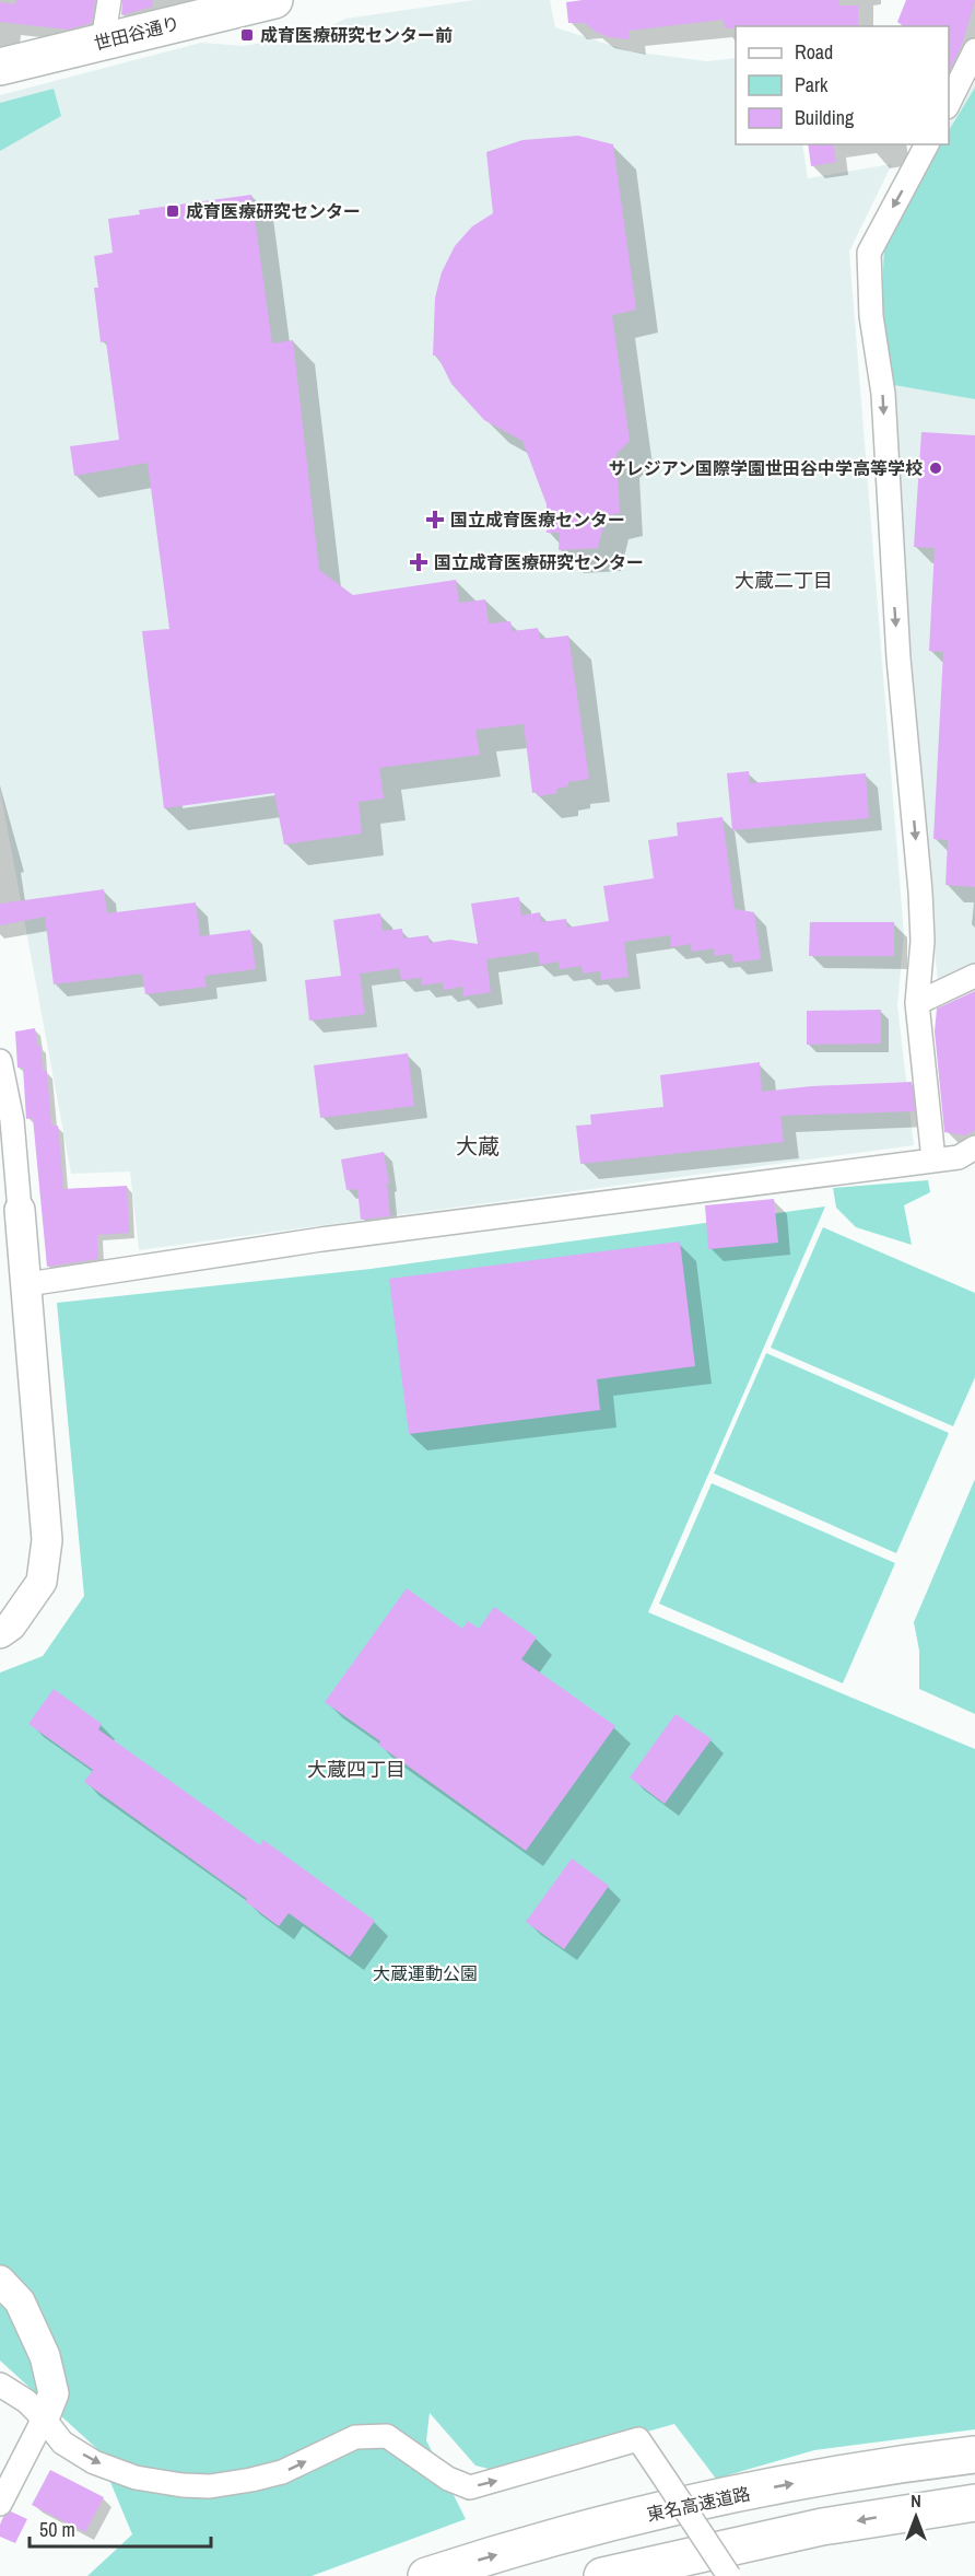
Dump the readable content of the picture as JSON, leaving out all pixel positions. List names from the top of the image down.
{
  "streets": {
    "main road": ["世田谷通り", "東名高速道路"]
  },
  "districts": ["大蔵二丁目", "大蔵", "大蔵四丁目"],
  "parks": ["大蔵運動公園"],
  "places": {
    "transit": ["成育医療研究センター前", "成育医療研究センター"],
    "other": ["サレジアン国際学園世田谷中学高等学校"],
    "health": ["国立成育医療センター", "国立成育医療研究センター"]
  },
  "legend": ["Road", "Park", "Building"],
  "scale_bar": "50 m",
  "north": "top"
}
